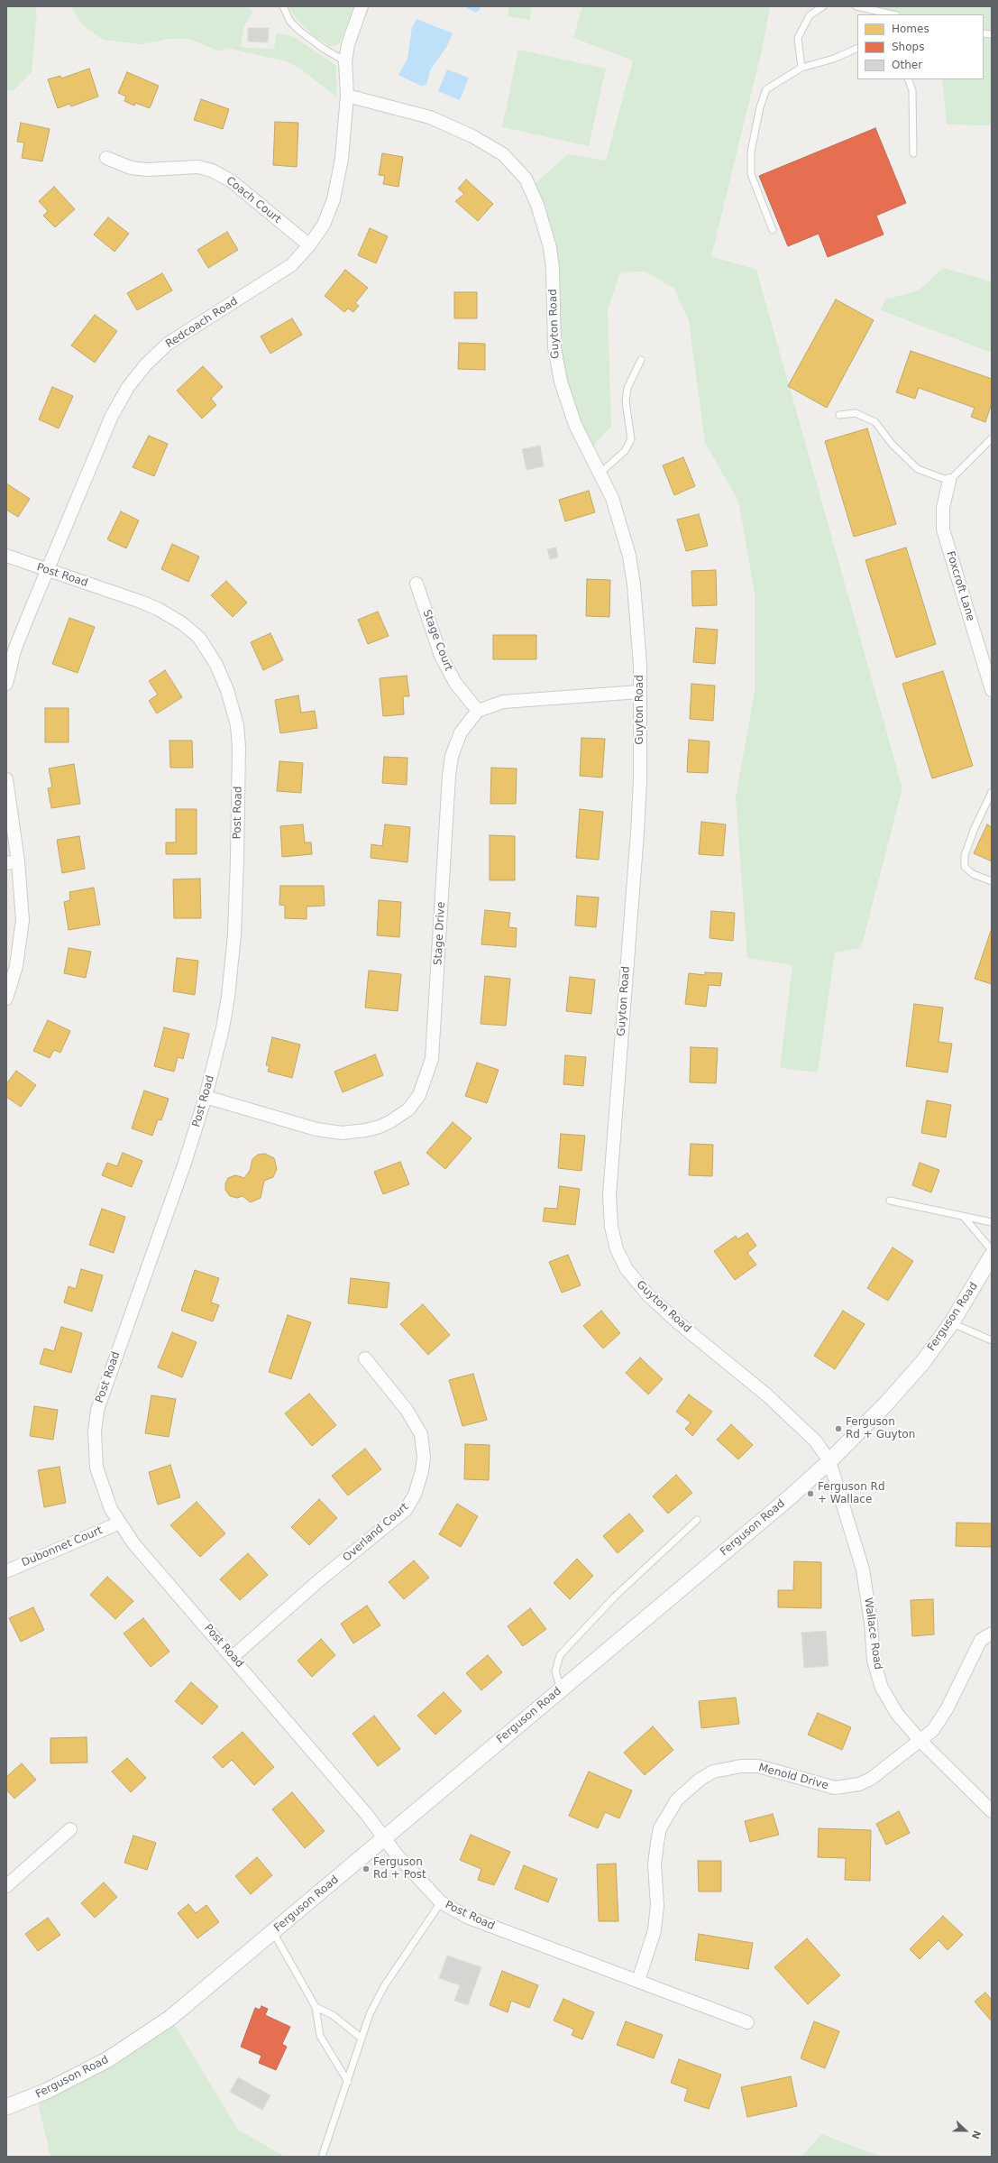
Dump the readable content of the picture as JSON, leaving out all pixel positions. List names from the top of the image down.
{
  "streets": {
    "street": [
      "Coach Court",
      "Redcoach Road",
      "Guyton Road",
      "Post Road",
      "Foxcroft Lane",
      "Stage Court",
      "Stage Drive",
      "Ferguson Road",
      "Overland Court",
      "Dubonnet Court",
      "Wallace Road",
      "Menold Drive"
    ]
  },
  "crossings": [
    ["Coach Court", "Redcoach Road"],
    ["Redcoach Road", "Guyton Road"],
    ["Redcoach Road", "Post Road"],
    ["Guyton Road", "Ferguson Road"],
    ["Guyton Road", "Wallace Road"],
    ["Post Road", "Stage Drive"],
    ["Post Road", "Ferguson Road"],
    ["Post Road", "Overland Court"],
    ["Post Road", "Dubonnet Court"],
    ["Post Road", "Menold Drive"],
    ["Stage Court", "Stage Drive"],
    ["Ferguson Road", "Wallace Road"],
    ["Wallace Road", "Menold Drive"]
  ],
  "places": ["Ferguson Rd + Guyton", "Ferguson Rd + Wallace", "Ferguson Rd + Post"],
  "legend": ["Homes", "Shops", "Other"],
  "north": "right"
}
